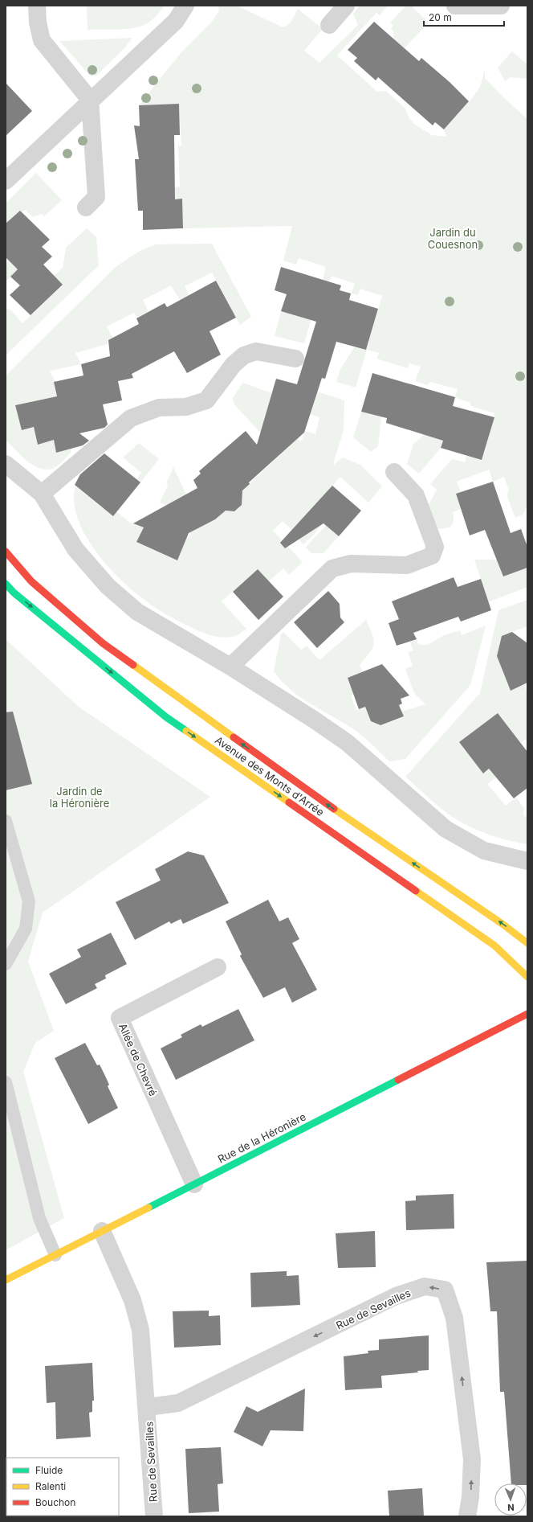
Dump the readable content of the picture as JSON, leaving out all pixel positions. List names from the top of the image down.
{
  "streets": {
    "street": [
      "Avenue des Monts d'Arrée",
      "Allée de Chevré",
      "Rue de la Héronière",
      "Rue de Sevailles"
    ]
  },
  "crossings": [
    ["Allée de Chevré", "Rue de la Héronière"],
    ["Rue de la Héronière", "Rue de Sevailles"]
  ],
  "parks": ["Jardin du Couesnon", "Jardin de la Héronière"],
  "legend": ["Fluide", "Ralenti", "Bouchon"],
  "scale_bar": "20 m",
  "north": "bottom"
}
